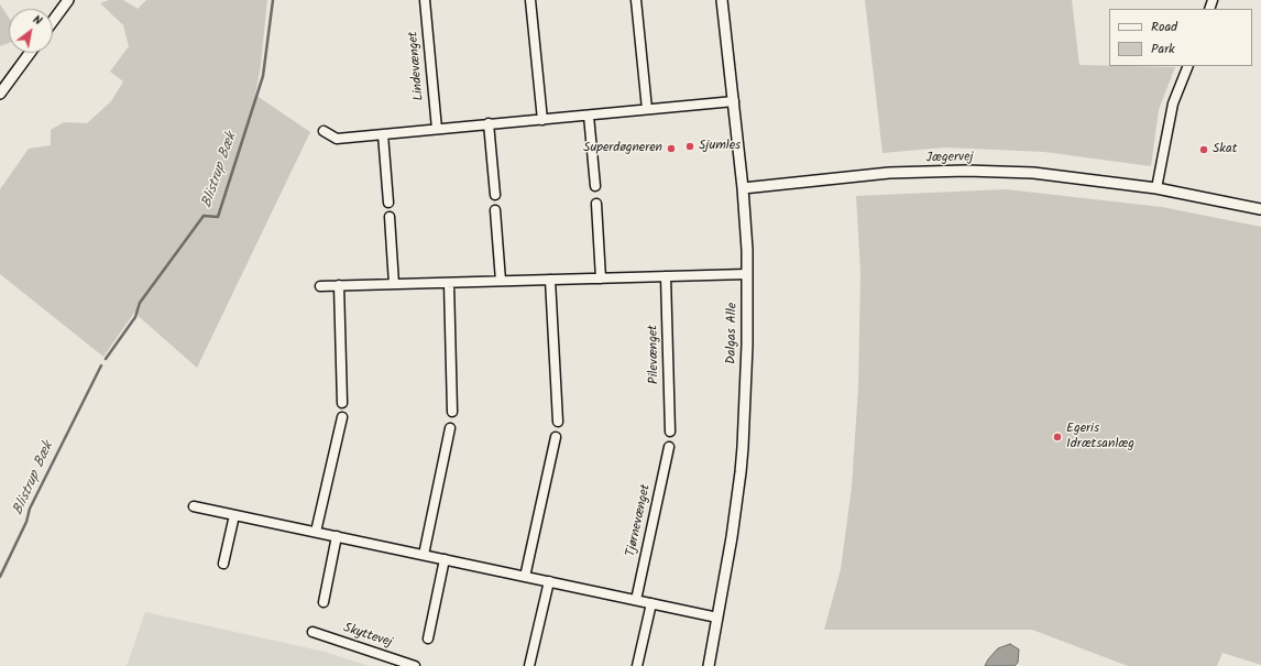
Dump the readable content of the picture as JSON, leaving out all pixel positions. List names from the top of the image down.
{
  "streets": {
    "street": [
      "Lindevænget",
      "Jægervej",
      "Dalgas Alle",
      "Pilevænget",
      "Tjørnevænget",
      "Skyttevej"
    ]
  },
  "crossings": [
    ["Jægervej", "Dalgas Alle"]
  ],
  "water": ["Blistrup Bæk"],
  "places": [
    "Sjumles",
    "Superdøgneren",
    "Skat",
    "Egeris Idrætsanlæg"
  ],
  "legend": ["Road", "Park"],
  "north": "top right"
}
